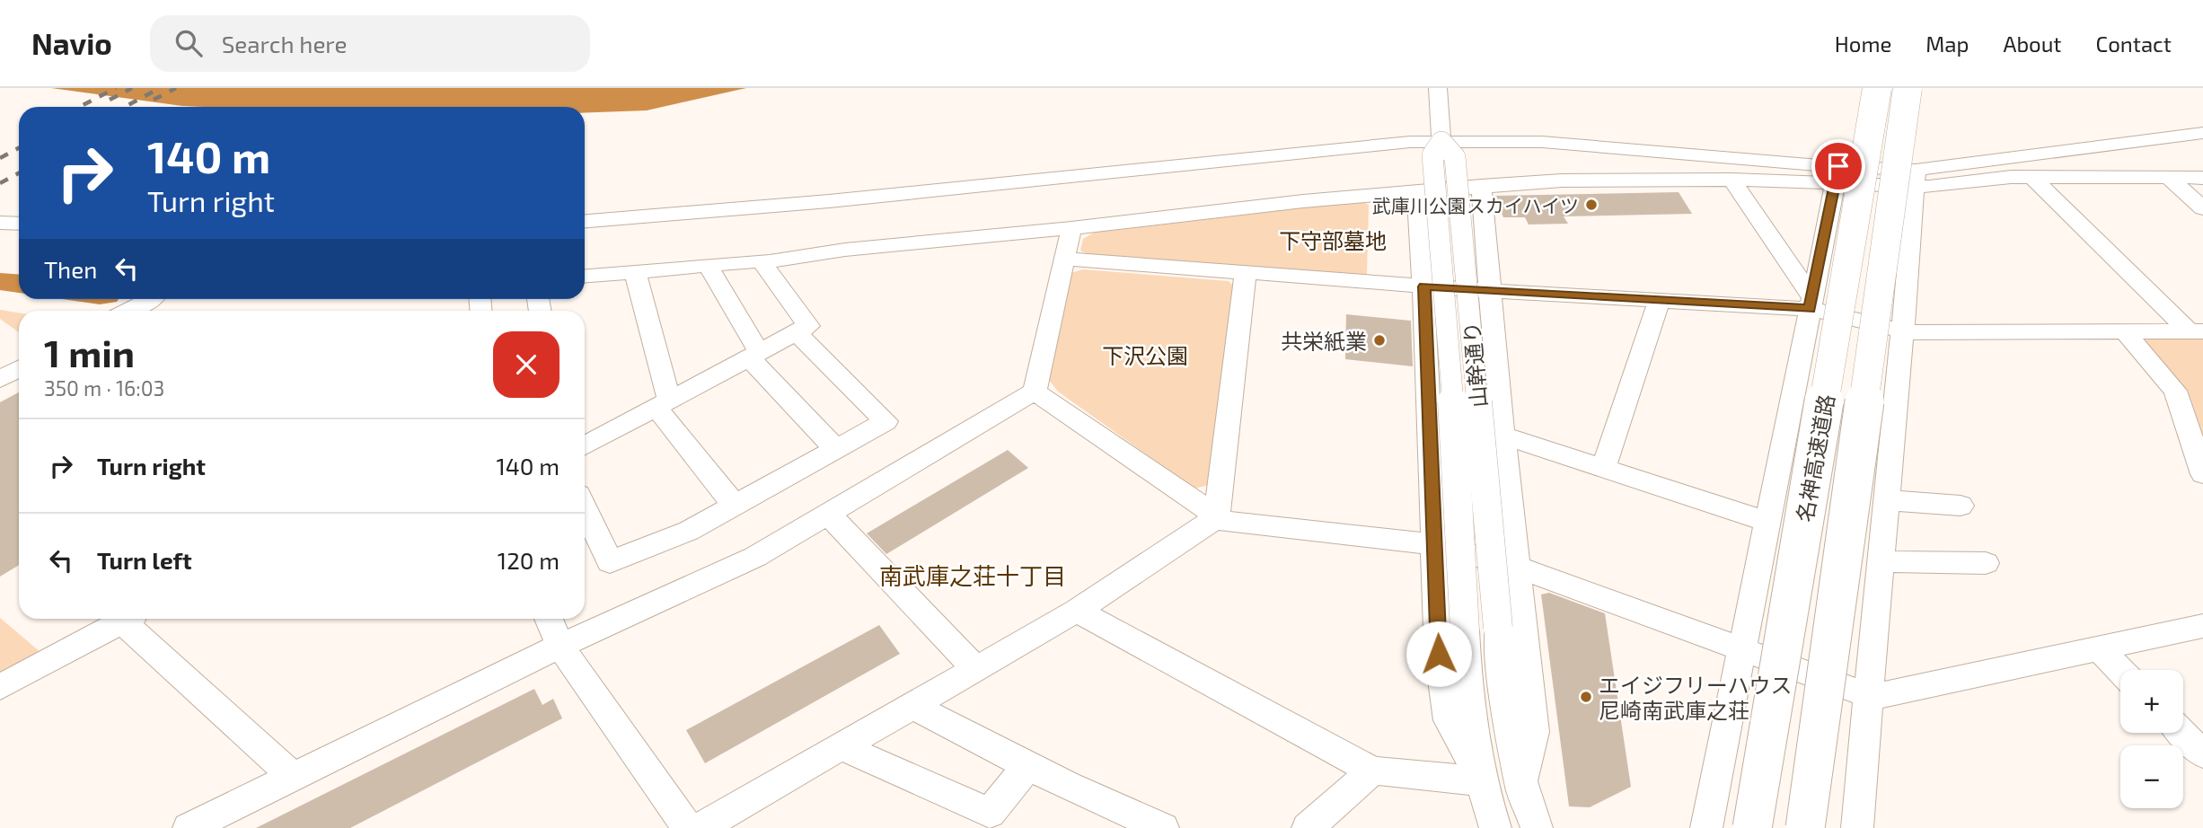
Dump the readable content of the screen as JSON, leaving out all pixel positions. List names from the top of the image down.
{
  "streets": {
    "highway": ["名神高速道路"],
    "street": ["山幹通り"]
  },
  "districts": ["南武庫之荘十丁目"],
  "parks": ["下守部墓地", "下沢公園"],
  "places": ["武庫川公園スカイハイツ", "共栄紙業", "エイジフリーハウス 尼崎南武庫之荘"],
  "page": {
    "header": "Navio",
    "search": "Search here",
    "nav": [
      "Home",
      "Map",
      "About",
      "Contact"
    ],
    "turn": ["140 m", "Turn right"],
    "then": "Then",
    "heading": ["1 min", "350 m · 16:03"],
    "list": [
      {
        "name": "Turn right",
        "value": "140 m"
      },
      {
        "name": "Turn left",
        "value": "120 m"
      }
    ],
    "map_buttons": ["+", "−"]
  }
}
